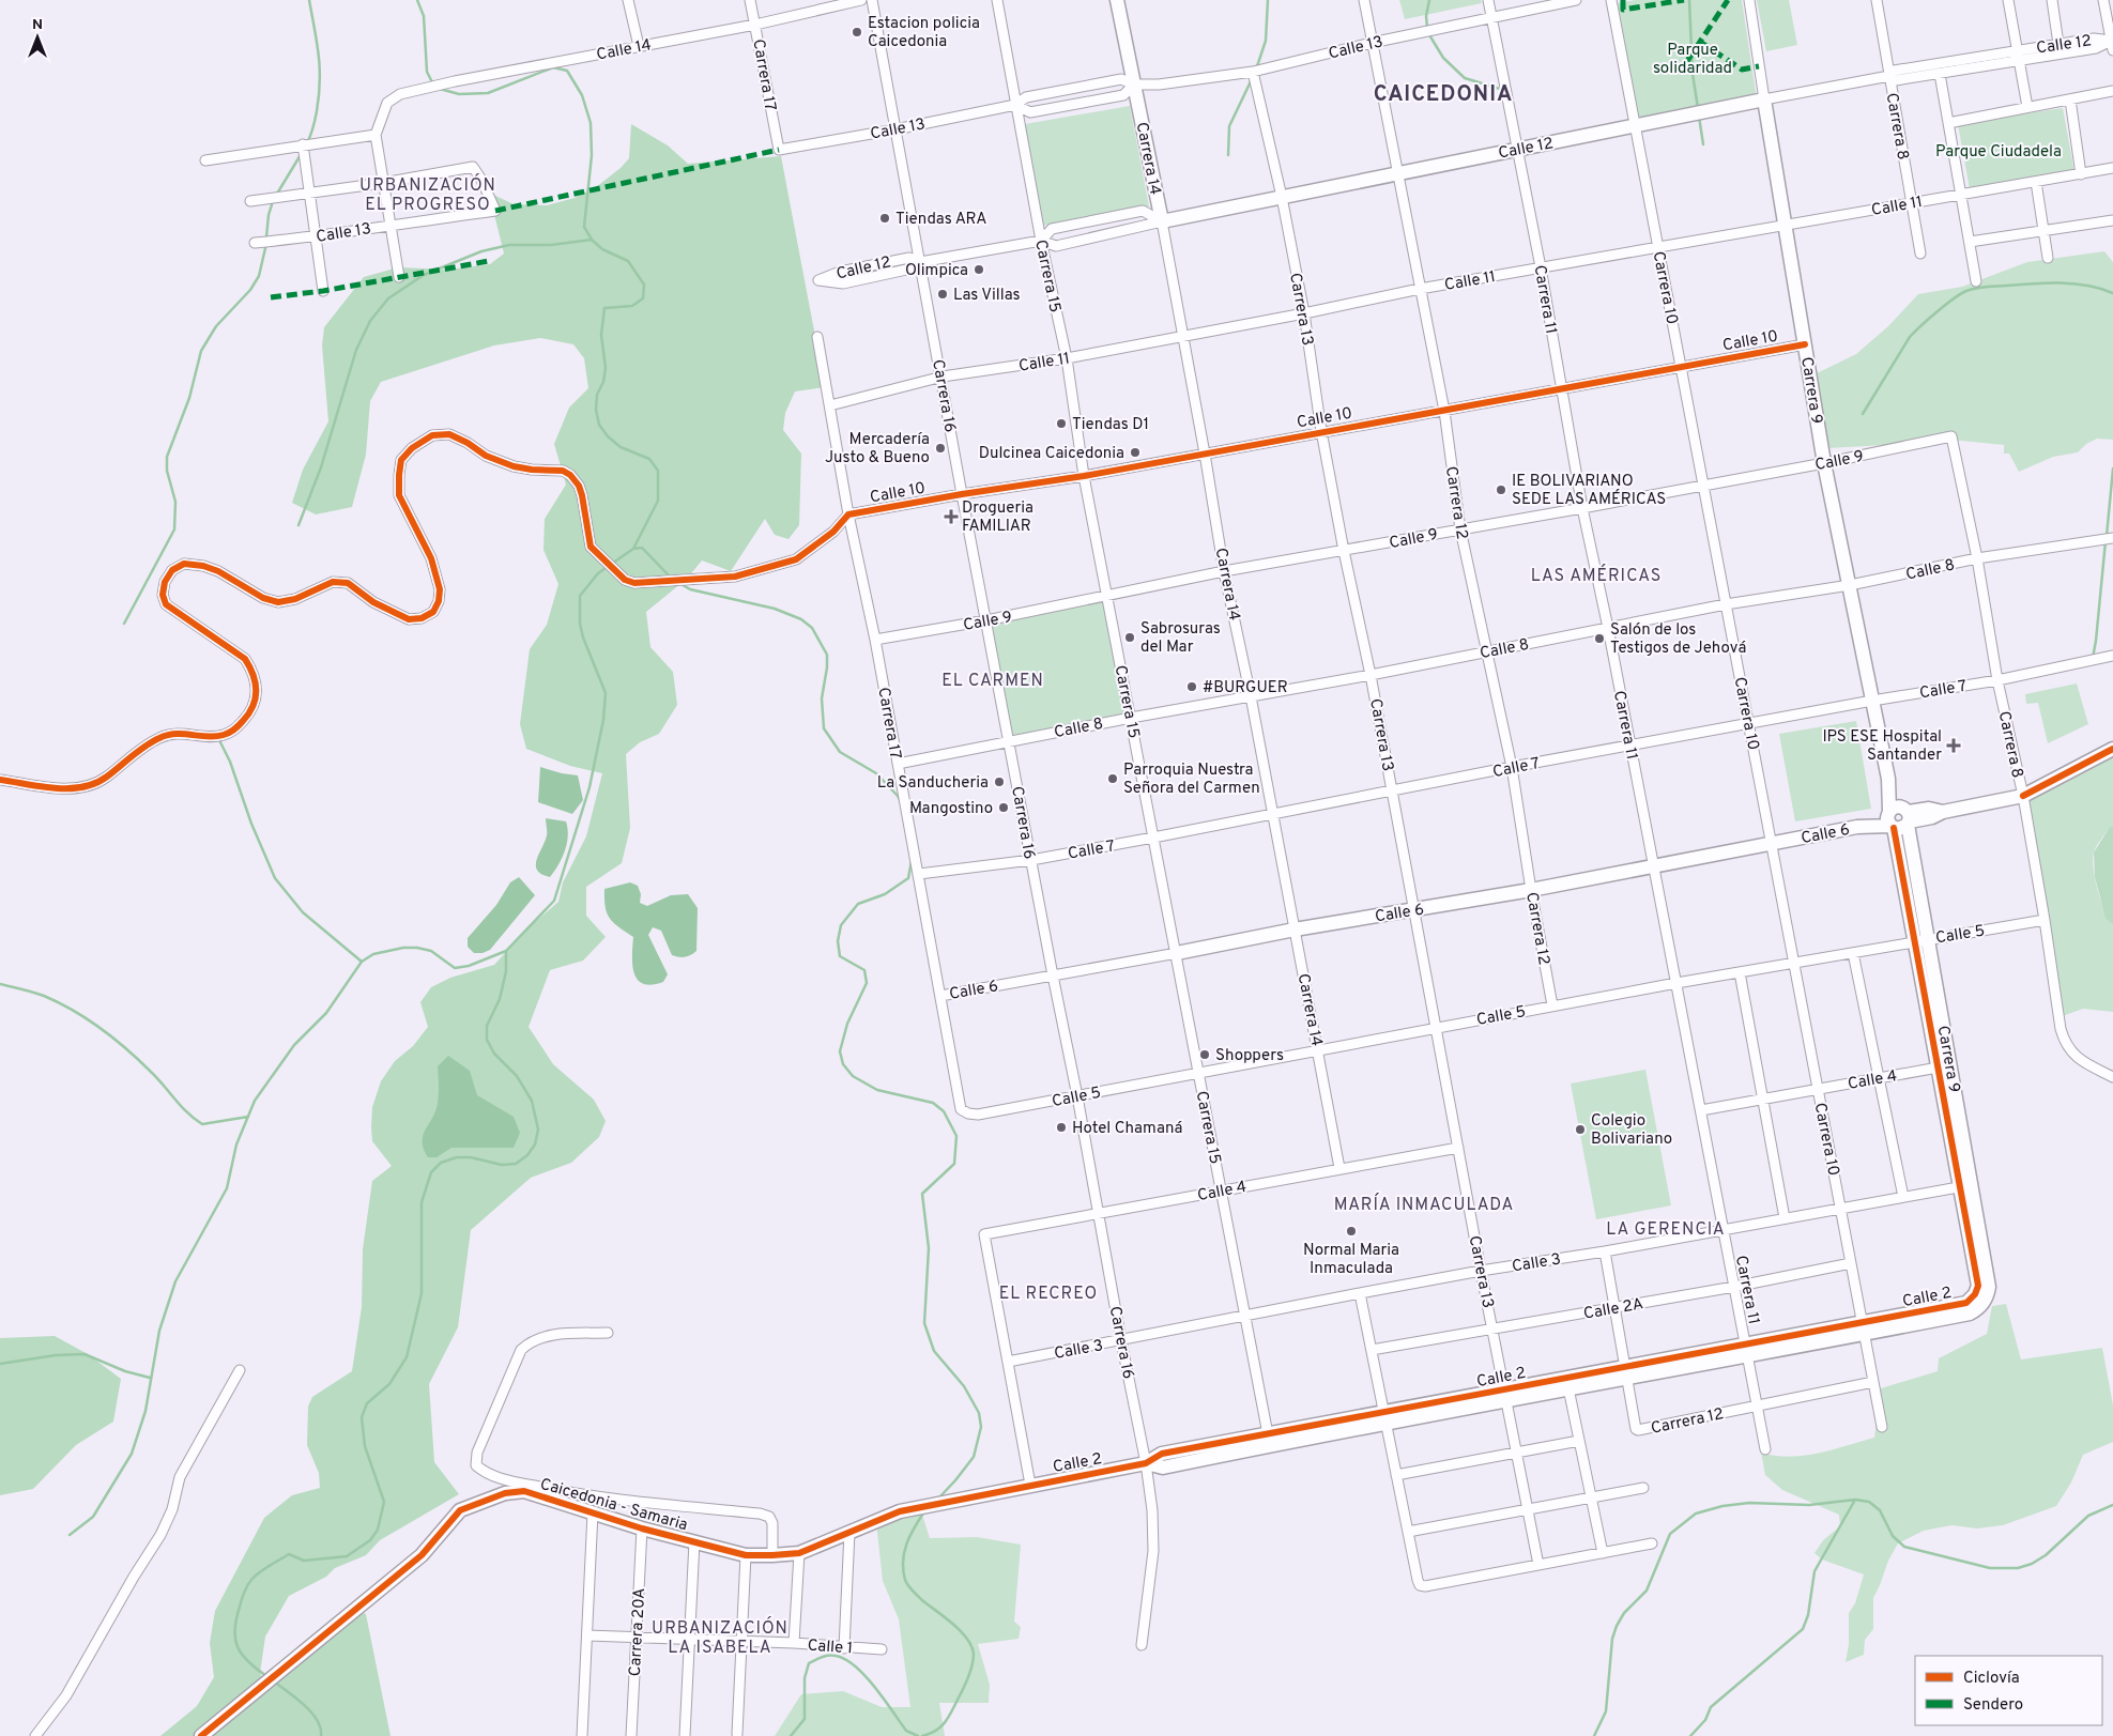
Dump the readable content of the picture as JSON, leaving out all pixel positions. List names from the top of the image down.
{
  "streets": {
    "street": [
      "Calle 12",
      "Calle 13",
      "Calle 14",
      "Carrera 17",
      "Carrera 8",
      "Carrera 14",
      "Calle 11",
      "Carrera 15",
      "Carrera 10",
      "Carrera 11",
      "Carrera 13",
      "Calle 10",
      "Carrera 9",
      "Carrera 16",
      "Calle 9",
      "Carrera 12",
      "Calle 8",
      "Calle 7",
      "Calle 6",
      "Calle 5",
      "Calle 4",
      "Calle 3",
      "Calle 2",
      "Calle 2A",
      "Caicedonia - Samaria",
      "Carrera 20A",
      "Calle 1"
    ]
  },
  "crossings": [
    ["Calle 12", "Carrera 8"],
    ["Calle 12", "Carrera 14"],
    ["Calle 12", "Carrera 15"],
    ["Calle 12", "Carrera 10"],
    ["Calle 12", "Carrera 11"],
    ["Calle 12", "Carrera 13"],
    ["Calle 12", "Carrera 9"],
    ["Calle 12", "Carrera 16"],
    ["Calle 12", "Carrera 12"],
    ["Calle 13", "Carrera 17"],
    ["Calle 13", "Carrera 14"],
    ["Calle 13", "Carrera 15"],
    ["Calle 13", "Carrera 11"],
    ["Calle 13", "Carrera 13"],
    ["Calle 13", "Carrera 16"],
    ["Calle 13", "Carrera 12"],
    ["Calle 14", "Carrera 17"],
    ["Carrera 17", "Calle 11"],
    ["Carrera 17", "Calle 10"],
    ["Carrera 17", "Calle 9"],
    ["Carrera 17", "Calle 8"],
    ["Carrera 17", "Calle 7"],
    ["Carrera 17", "Calle 6"],
    ["Carrera 17", "Calle 5"],
    ["Carrera 8", "Calle 11"],
    ["Carrera 8", "Calle 9"],
    ["Carrera 8", "Calle 8"],
    ["Carrera 8", "Calle 7"],
    ["Carrera 8", "Calle 5"],
    ["Carrera 14", "Calle 11"],
    ["Carrera 14", "Calle 10"],
    ["Carrera 14", "Calle 9"],
    ["Carrera 14", "Calle 8"],
    ["Carrera 14", "Calle 7"],
    ["Carrera 14", "Calle 6"],
    ["Carrera 14", "Calle 5"],
    ["Carrera 14", "Calle 4"],
    ["Calle 11", "Carrera 15"],
    ["Calle 11", "Carrera 10"],
    ["Calle 11", "Carrera 11"],
    ["Calle 11", "Carrera 13"],
    ["Calle 11", "Carrera 9"],
    ["Calle 11", "Carrera 16"],
    ["Calle 11", "Carrera 12"],
    ["Carrera 15", "Calle 10"],
    ["Carrera 15", "Calle 9"],
    ["Carrera 15", "Calle 8"],
    ["Carrera 15", "Calle 7"],
    ["Carrera 15", "Calle 6"],
    ["Carrera 15", "Calle 5"],
    ["Carrera 15", "Calle 4"],
    ["Carrera 15", "Calle 3"],
    ["Carrera 15", "Calle 2"],
    ["Carrera 10", "Calle 10"],
    ["Carrera 10", "Calle 9"],
    ["Carrera 10", "Calle 8"],
    ["Carrera 10", "Calle 7"],
    ["Carrera 10", "Calle 6"],
    ["Carrera 10", "Calle 5"],
    ["Carrera 10", "Calle 4"],
    ["Carrera 10", "Calle 3"],
    ["Carrera 10", "Calle 2"],
    ["Carrera 10", "Calle 2A"],
    ["Carrera 11", "Calle 10"],
    ["Carrera 11", "Calle 9"],
    ["Carrera 11", "Carrera 12"],
    ["Carrera 11", "Calle 8"],
    ["Carrera 11", "Calle 7"],
    ["Carrera 11", "Calle 6"],
    ["Carrera 11", "Calle 5"],
    ["Carrera 11", "Calle 4"],
    ["Carrera 11", "Calle 3"],
    ["Carrera 11", "Calle 2"],
    ["Carrera 11", "Calle 2A"],
    ["Carrera 13", "Calle 10"],
    ["Carrera 13", "Calle 9"],
    ["Carrera 13", "Calle 8"],
    ["Carrera 13", "Calle 7"],
    ["Carrera 13", "Calle 6"],
    ["Carrera 13", "Calle 5"],
    ["Carrera 13", "Calle 4"],
    ["Carrera 13", "Calle 3"],
    ["Carrera 13", "Calle 2"],
    ["Carrera 13", "Calle 2A"],
    ["Calle 10", "Carrera 9"],
    ["Calle 10", "Carrera 16"],
    ["Calle 10", "Carrera 12"],
    ["Carrera 9", "Calle 9"],
    ["Carrera 9", "Calle 8"],
    ["Carrera 9", "Calle 7"],
    ["Carrera 9", "Calle 6"],
    ["Carrera 9", "Calle 5"],
    ["Carrera 9", "Calle 4"],
    ["Carrera 9", "Calle 3"],
    ["Carrera 9", "Calle 2"],
    ["Carrera 16", "Calle 9"],
    ["Carrera 16", "Calle 8"],
    ["Carrera 16", "Calle 7"],
    ["Carrera 16", "Calle 6"],
    ["Carrera 16", "Calle 5"],
    ["Carrera 16", "Calle 4"],
    ["Carrera 16", "Calle 3"],
    ["Carrera 16", "Calle 2"],
    ["Calle 9", "Carrera 12"],
    ["Carrera 12", "Calle 8"],
    ["Carrera 12", "Calle 7"],
    ["Carrera 12", "Calle 6"],
    ["Carrera 12", "Calle 5"],
    ["Carrera 12", "Calle 3"],
    ["Carrera 12", "Calle 2"],
    ["Carrera 12", "Calle 2A"],
    ["Calle 4", "Calle 3"],
    ["Calle 2", "Caicedonia - Samaria"],
    ["Caicedonia - Samaria", "Carrera 20A"],
    ["Carrera 20A", "Calle 1"]
  ],
  "districts": [
    "CAICEDONIA",
    "URBANIZACIÓN EL PROGRESO",
    "LAS AMÉRICAS",
    "EL CARMEN",
    "MARÍA INMACULADA",
    "LA GERENCIA",
    "EL RECREO",
    "URBANIZACIÓN LA ISABELA"
  ],
  "parks": ["Parque solidaridad", "Parque Ciudadela"],
  "places": {
    "other": [
      "Estacion policia Caicedonia",
      "Tiendas ARA",
      "Olimpica",
      "Las Villas",
      "Tiendas D1",
      "Mercadería Justo & Bueno",
      "Dulcinea Caicedonia",
      "IE BOLIVARIANO SEDE LAS AMÉRICAS",
      "Sabrosuras del Mar",
      "Salón de los Testigos de Jehová",
      "#BURGUER",
      "Parroquia Nuestra Señora del Carmen",
      "La Sanducheria",
      "Mangostino",
      "Shoppers",
      "Hotel Chamaná",
      "Colegio Bolivariano",
      "Normal Maria Inmaculada"
    ],
    "health": ["Drogueria FAMILIAR", "IPS ESE Hospital Santander"]
  },
  "legend": ["Ciclovía", "Sendero"],
  "north": "top"
}
